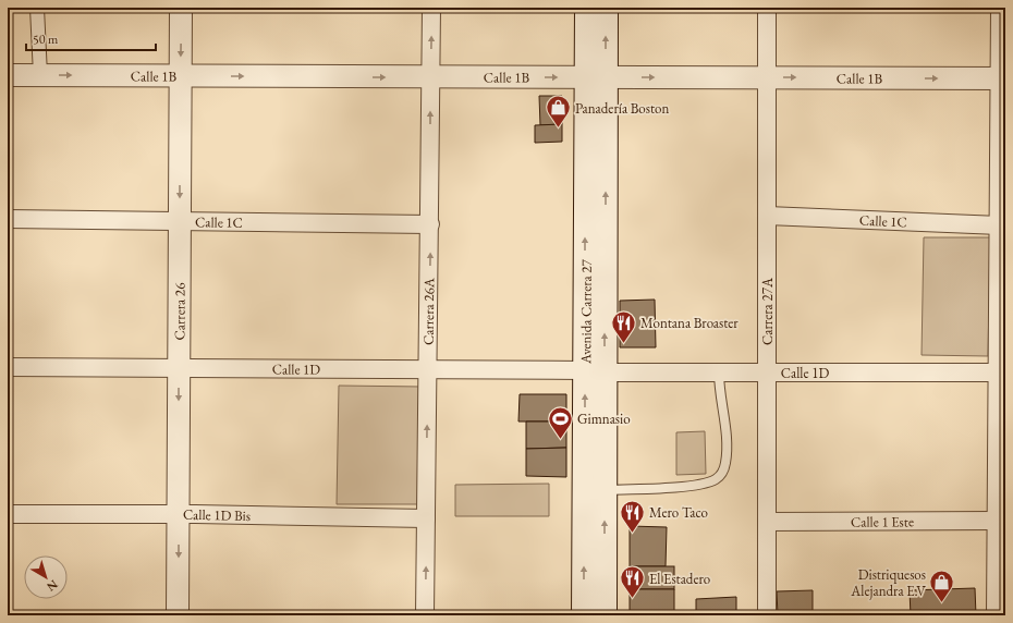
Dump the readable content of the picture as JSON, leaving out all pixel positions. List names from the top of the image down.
{
  "streets": {
    "main road": ["Avenida Carrera 27"],
    "street": [
      "Calle 1B",
      "Calle 1C",
      "Carrera 26",
      "Carrera 26A",
      "Carrera 27A",
      "Calle 1D",
      "Calle 1D Bis",
      "Calle 1 Este"
    ]
  },
  "crossings": [
    ["Calle 1B", "Carrera 26"],
    ["Calle 1B", "Carrera 26A"],
    ["Calle 1B", "Avenida Carrera 27"],
    ["Calle 1B", "Carrera 27A"],
    ["Calle 1C", "Carrera 26"],
    ["Calle 1C", "Carrera 26A"],
    ["Calle 1C", "Carrera 27A"],
    ["Carrera 26", "Calle 1D"],
    ["Carrera 26", "Calle 1D Bis"],
    ["Carrera 26A", "Calle 1D"],
    ["Carrera 26A", "Calle 1D Bis"],
    ["Avenida Carrera 27", "Calle 1D"],
    ["Carrera 27A", "Calle 1D"],
    ["Carrera 27A", "Calle 1 Este"]
  ],
  "one_way": [
    "Calle 1B",
    "Carrera 26",
    "Carrera 26A",
    "Avenida Carrera 27"
  ],
  "places": {
    "shop": ["Panadería Boston", "Distriquesos Alejandra E.V"],
    "restaurant": ["Montana Broaster", "Mero Taco", "El Estadero"],
    "sports": ["Gimnasio"]
  },
  "scale_bar": "50 m",
  "north": "bottom right"
}
